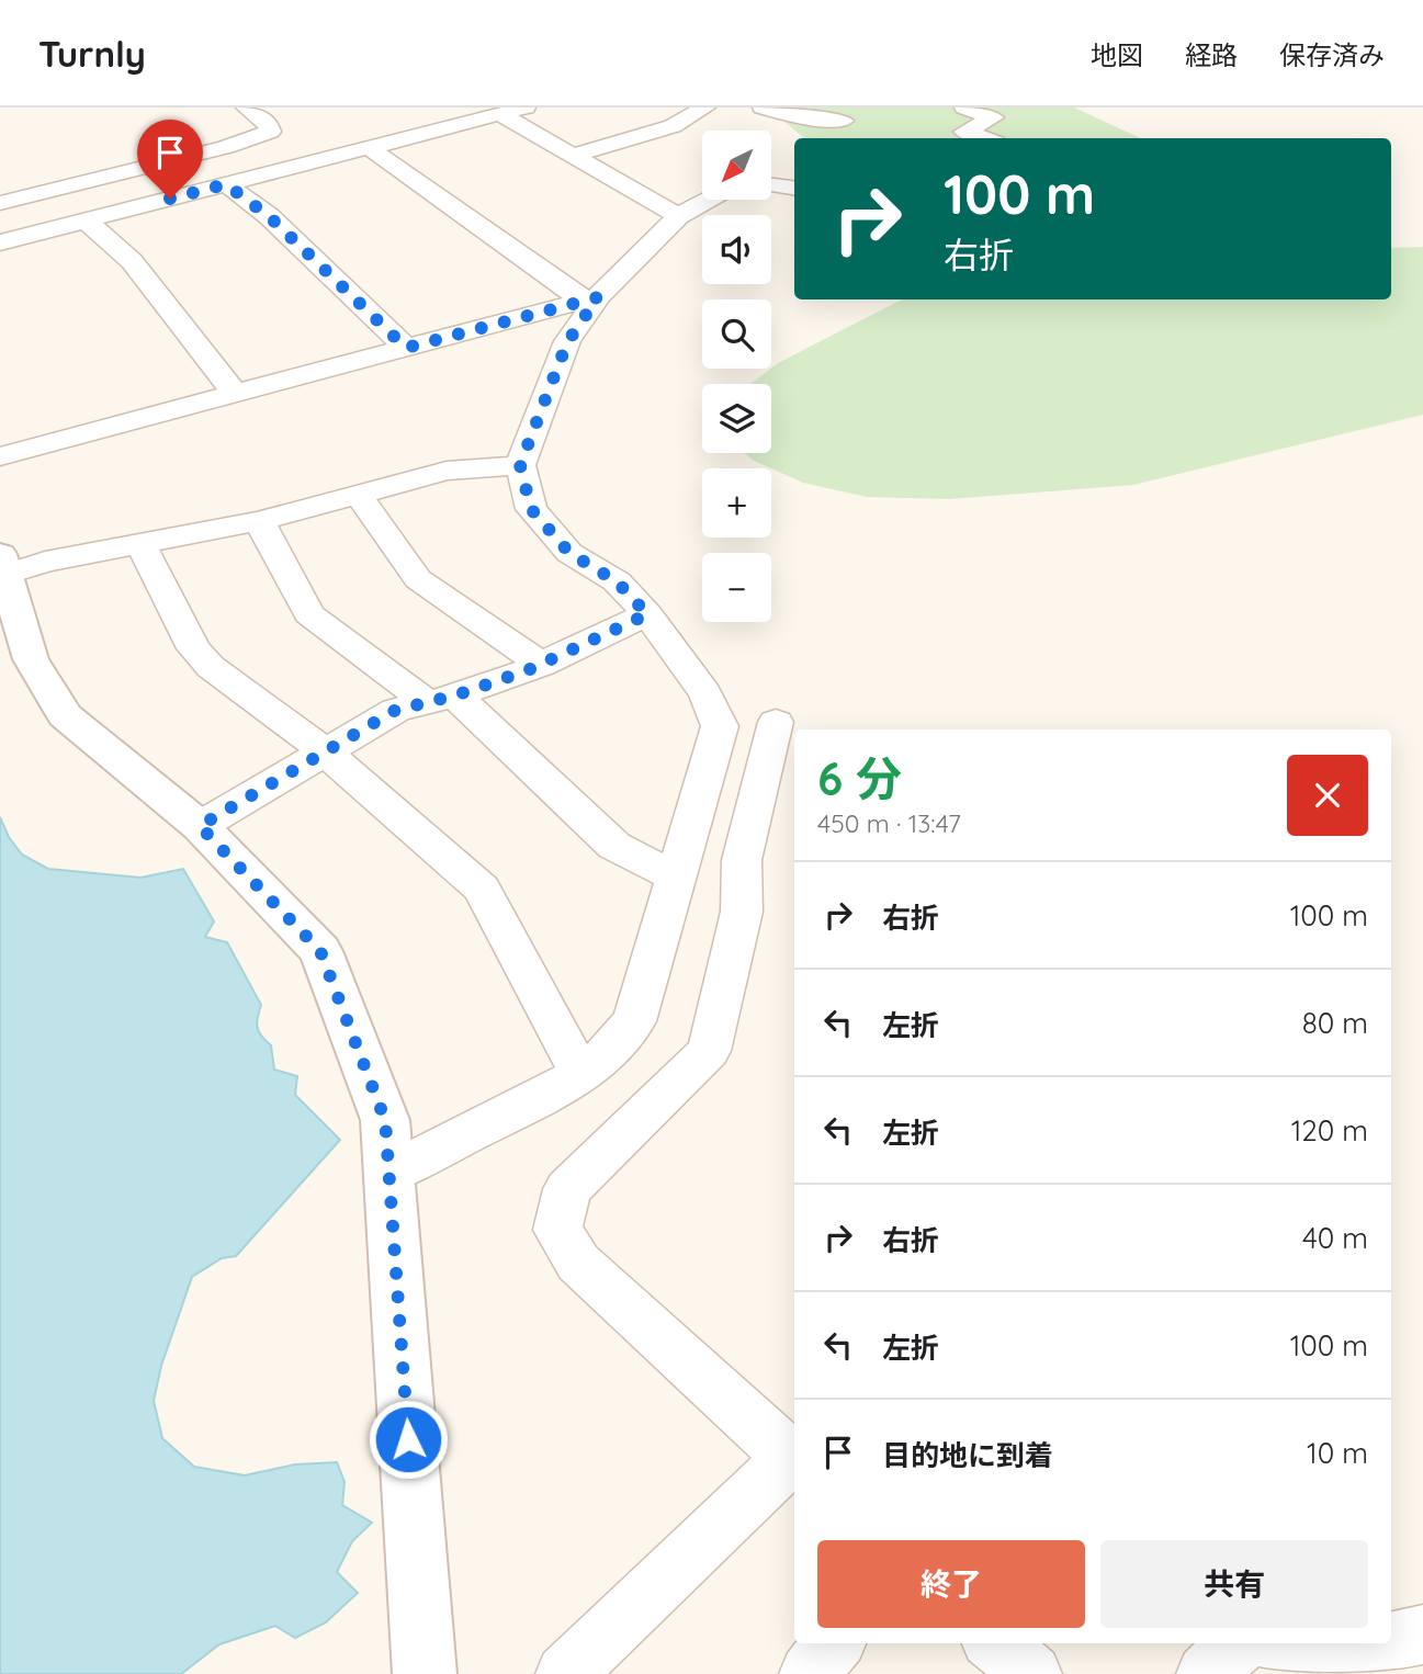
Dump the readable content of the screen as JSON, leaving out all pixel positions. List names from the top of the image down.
{
  "north": "bottom left",
  "page": {
    "header": "Turnly",
    "nav": ["地図", "経路", "保存済み"],
    "map_buttons": ["+", "−"],
    "turn": ["100 m", "右折"],
    "heading": ["6 分", "450 m · 13:47"],
    "list": [
      {
        "name": "右折",
        "value": "100 m"
      },
      {
        "name": "左折",
        "value": "80 m"
      },
      {
        "name": "左折",
        "value": "120 m"
      },
      {
        "name": "右折",
        "value": "40 m"
      },
      {
        "name": "左折",
        "value": "100 m"
      },
      {
        "name": "目的地に到着",
        "value": "10 m"
      }
    ],
    "buttons": ["終了", "共有"]
  }
}
